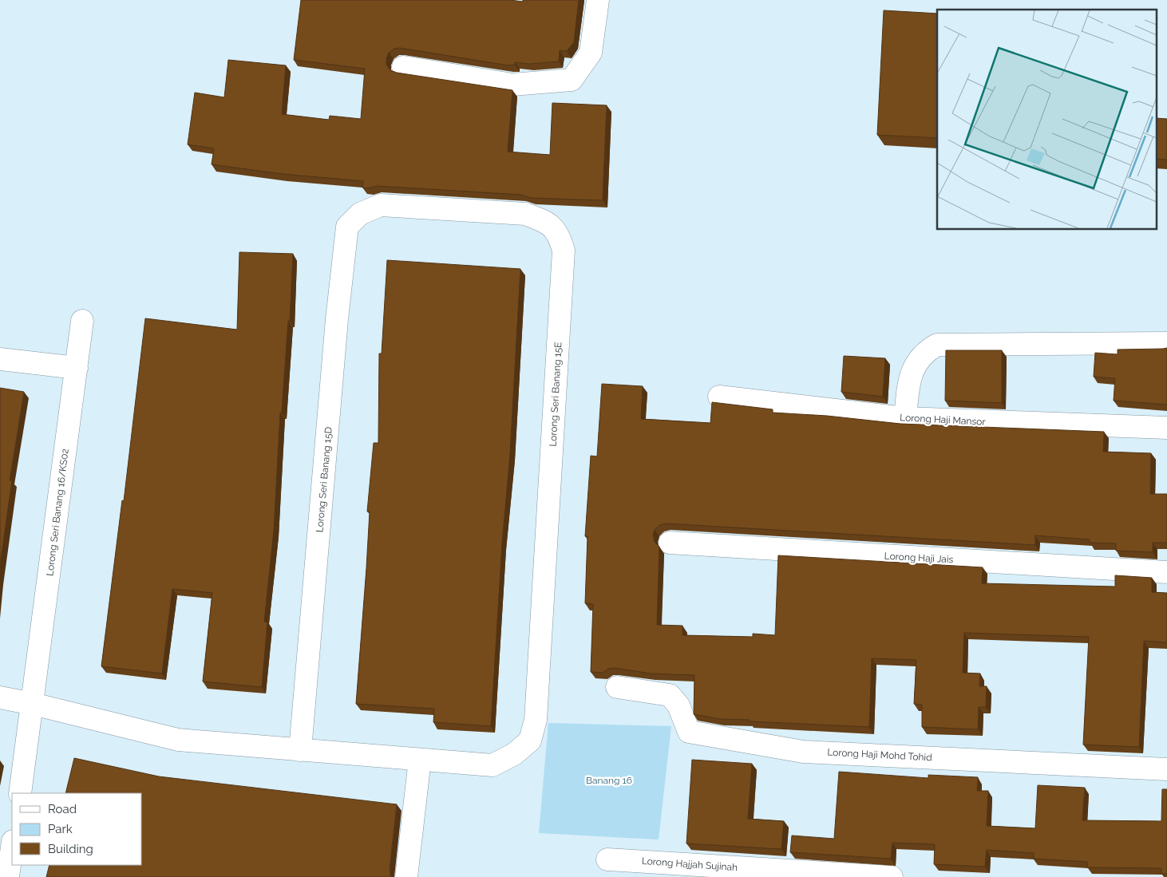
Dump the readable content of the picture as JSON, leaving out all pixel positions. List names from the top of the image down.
{
  "streets": {
    "street": [
      "Lorong Seri Banang 15E",
      "Lorong Haji Mansor",
      "Lorong Seri Banang 15D",
      "Lorong Seri Banang 16/KS02",
      "Lorong Haji Jais",
      "Lorong Haji Mohd Tohid",
      "Lorong Hajjah Sujinah"
    ]
  },
  "crossings": [
    ["Lorong Seri Banang 15E", "Lorong Seri Banang 15D"],
    ["Lorong Seri Banang 15E", "Lorong Seri Banang 16/KS02"]
  ],
  "parks": ["Banang 16"],
  "legend": ["Road", "Park", "Building"]
}
